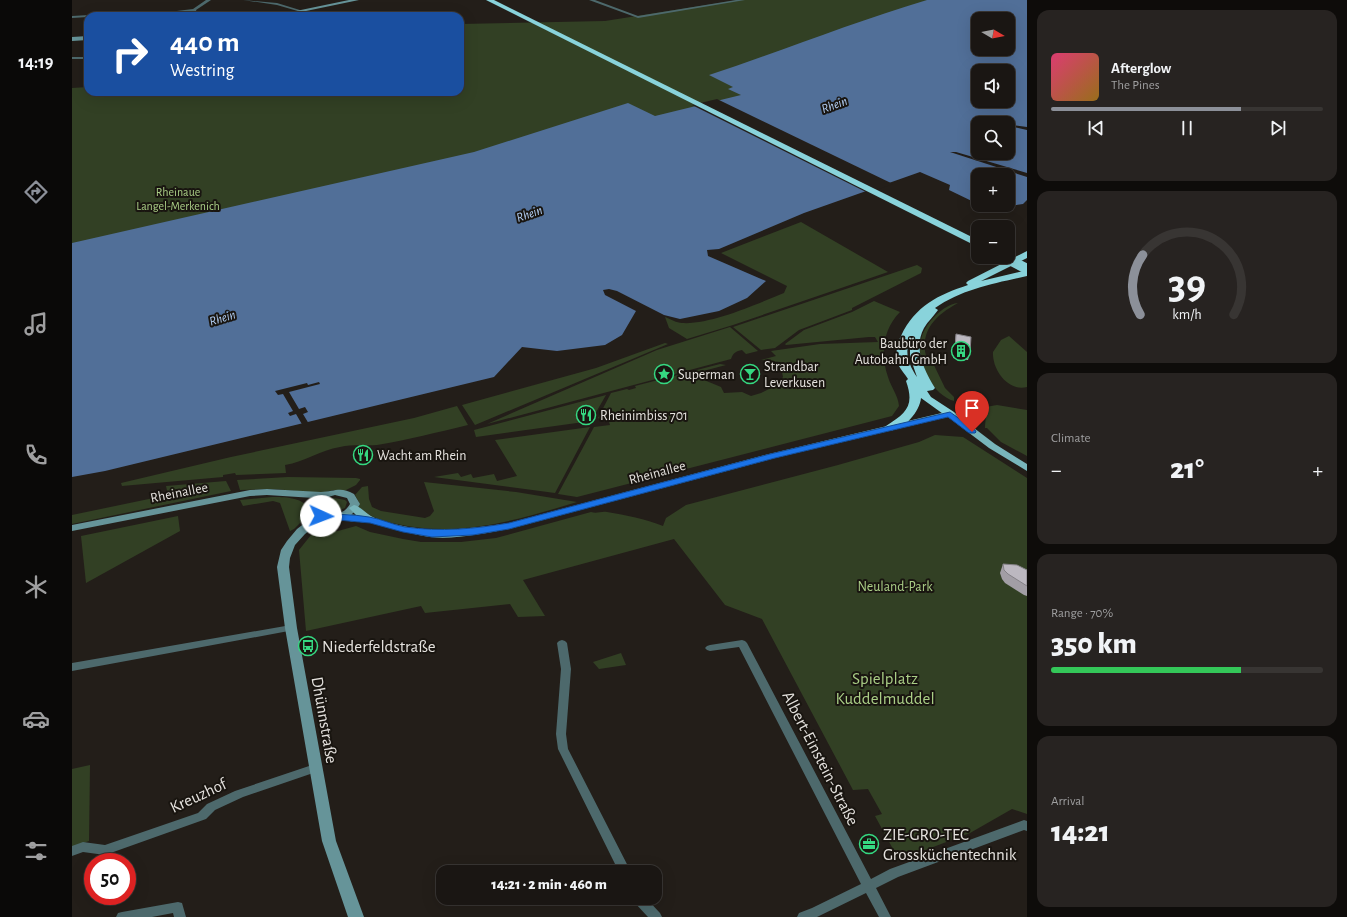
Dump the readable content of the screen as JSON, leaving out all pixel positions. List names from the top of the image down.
{
  "streets": {
    "main road": ["Rheinallee", "Dhünnstraße"],
    "street": ["Albert-Einstein-Straße", "Kreuzhof"]
  },
  "crossings": [
    ["Rheinallee", "Dhünnstraße"],
    ["Dhünnstraße", "Kreuzhof"]
  ],
  "water": ["Rhein"],
  "parks": ["Rheinaue Langel-Merkenich", "Neuland-Park", "Spielplatz Kuddelmuddel"],
  "places": {
    "building": ["Baubüro der Autobahn GmbH"],
    "place": ["Superman"],
    "bar": ["Strandbar Leverkusen"],
    "restaurant": ["Rheinimbiss 701", "Wacht am Rhein"],
    "bus stop": ["Niederfeldstraße"],
    "office": ["ZIE-GRO-TEC Grossküchentechnik"]
  },
  "north": "right",
  "page": {
    "tabs": "14:19",
    "map_buttons": ["+", "−"],
    "turn": ["440 m", "Westring"],
    "song": ["Afterglow", "The Pines"],
    "tile": [
      "Climate",
      ["Range · 70%", "350 km"],
      ["Arrival", "14:21"]
    ],
    "heat": ["−", "21°", "+"],
    "limit": "50",
    "trip": "14:21 · 2 min · 460 m",
    "gauge": ["39", "km/h"]
  }
}
